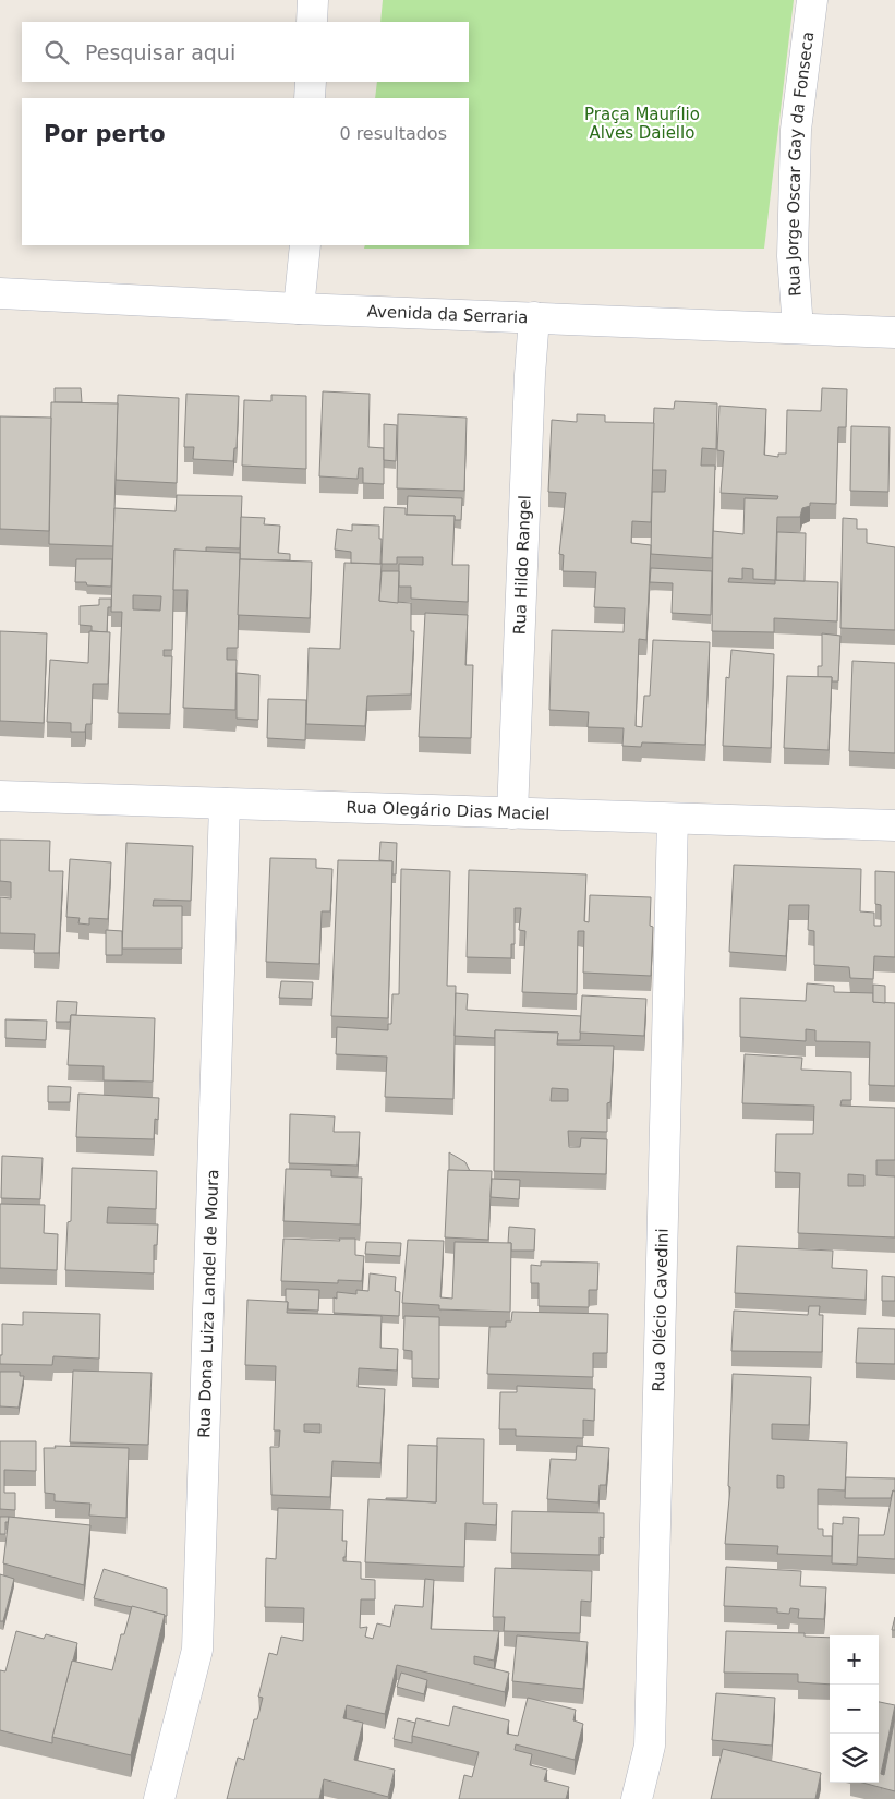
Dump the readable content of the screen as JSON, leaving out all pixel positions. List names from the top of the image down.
{
  "streets": {
    "street": [
      "Rua Jorge Oscar Gay da Fonseca",
      "Avenida da Serraria",
      "Rua Hildo Rangel",
      "Rua Olegário Dias Maciel",
      "Rua Dona Luiza Landel de Moura",
      "Rua Olécio Cavedini"
    ]
  },
  "crossings": [
    ["Rua Jorge Oscar Gay da Fonseca", "Avenida da Serraria"],
    ["Avenida da Serraria", "Rua Hildo Rangel"],
    ["Rua Hildo Rangel", "Rua Olegário Dias Maciel"],
    ["Rua Olegário Dias Maciel", "Rua Dona Luiza Landel de Moura"],
    ["Rua Olegário Dias Maciel", "Rua Olécio Cavedini"]
  ],
  "parks": ["Praça Maurílio Alves Daiello"],
  "page": {
    "search": "Pesquisar aqui",
    "heading": ["Por perto", "0 resultados"],
    "map_buttons": ["+", "−"]
  }
}
